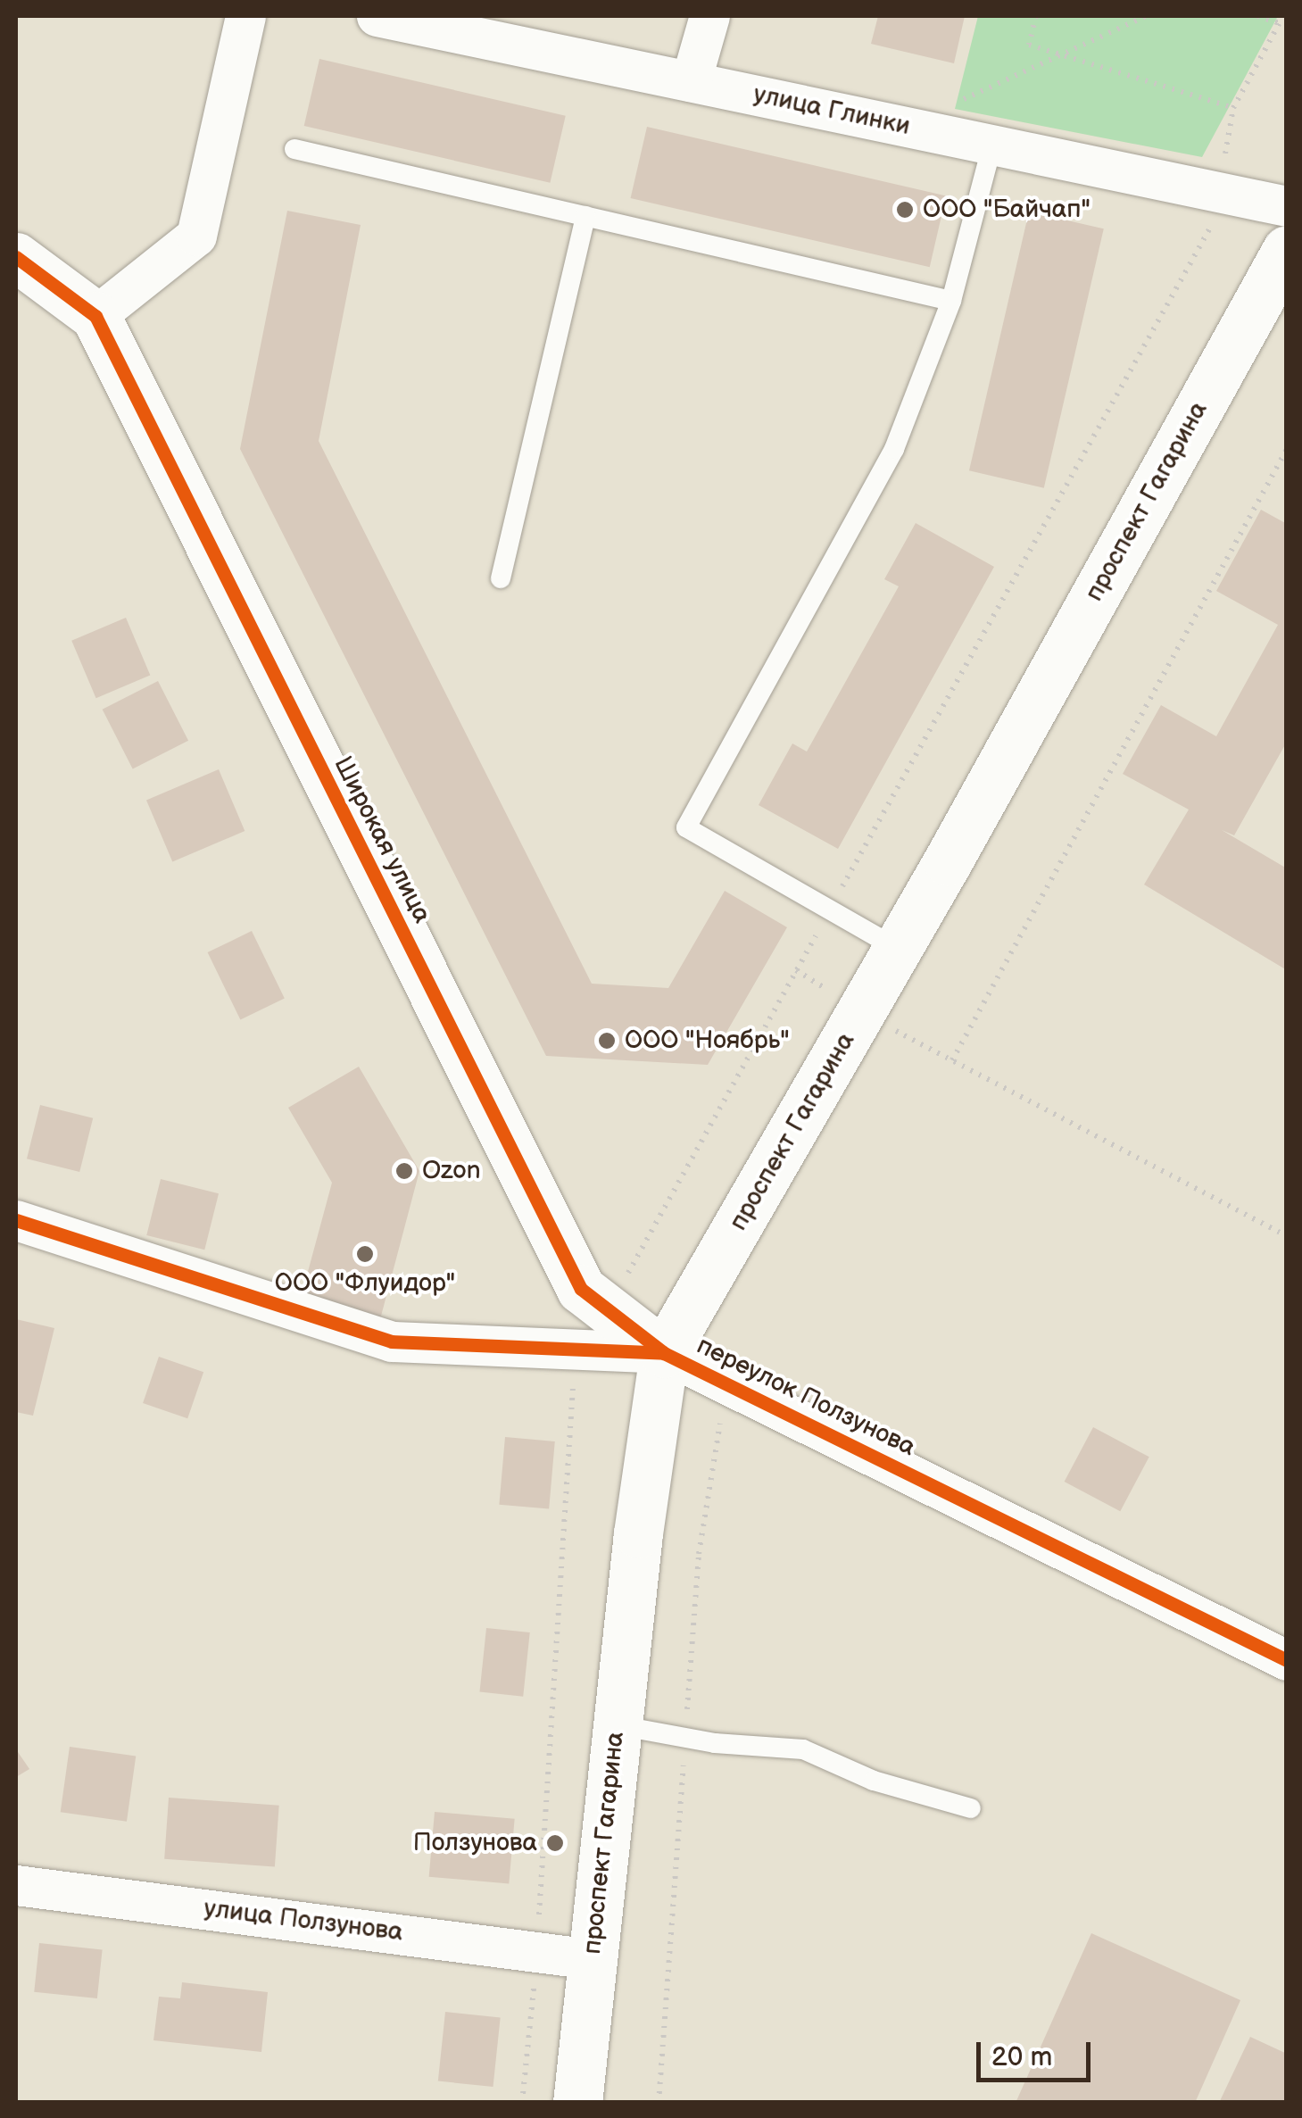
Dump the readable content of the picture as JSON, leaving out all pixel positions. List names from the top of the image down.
{
  "streets": {
    "main road": ["проспект Гагарина", "Широкая улица"],
    "street": ["улица Глинки", "переулок Ползунова", "улица Ползунова"]
  },
  "crossings": [
    ["проспект Гагарина", "Широкая улица"],
    ["проспект Гагарина", "переулок Ползунова"],
    ["проспект Гагарина", "улица Ползунова"],
    ["Широкая улица", "переулок Ползунова"]
  ],
  "places": [
    "ООО \"Байчап\"",
    "ООО \"Ноябрь\"",
    "Ozon",
    "ООО \"Флуидор\"",
    "Ползунова"
  ],
  "scale_bar": "20 m"
}
